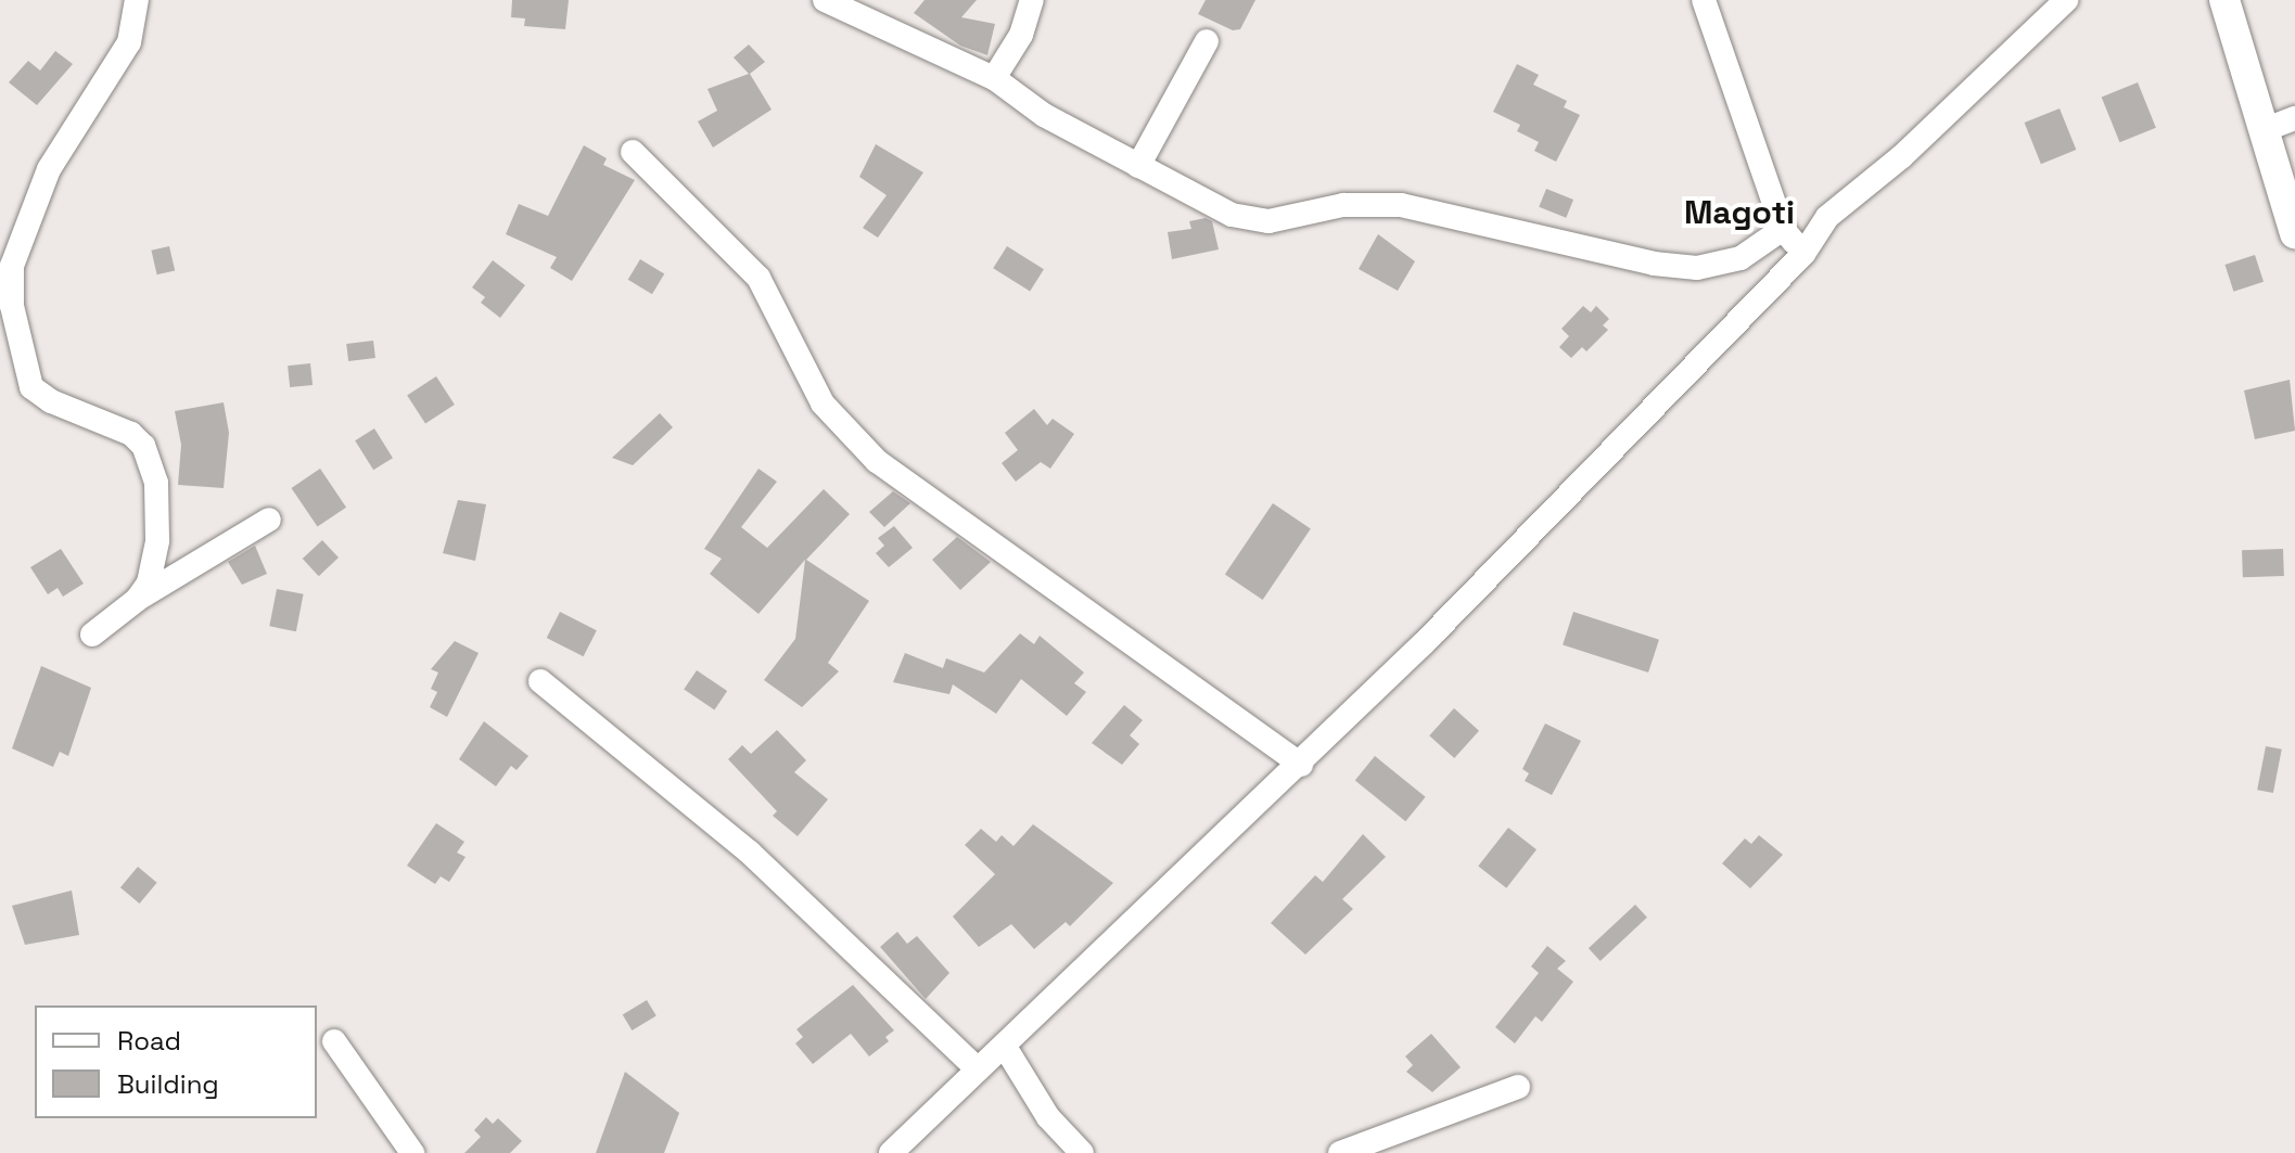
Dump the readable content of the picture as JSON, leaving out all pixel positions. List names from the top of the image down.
{
  "districts": ["Magoti"],
  "legend": ["Road", "Building"]
}
